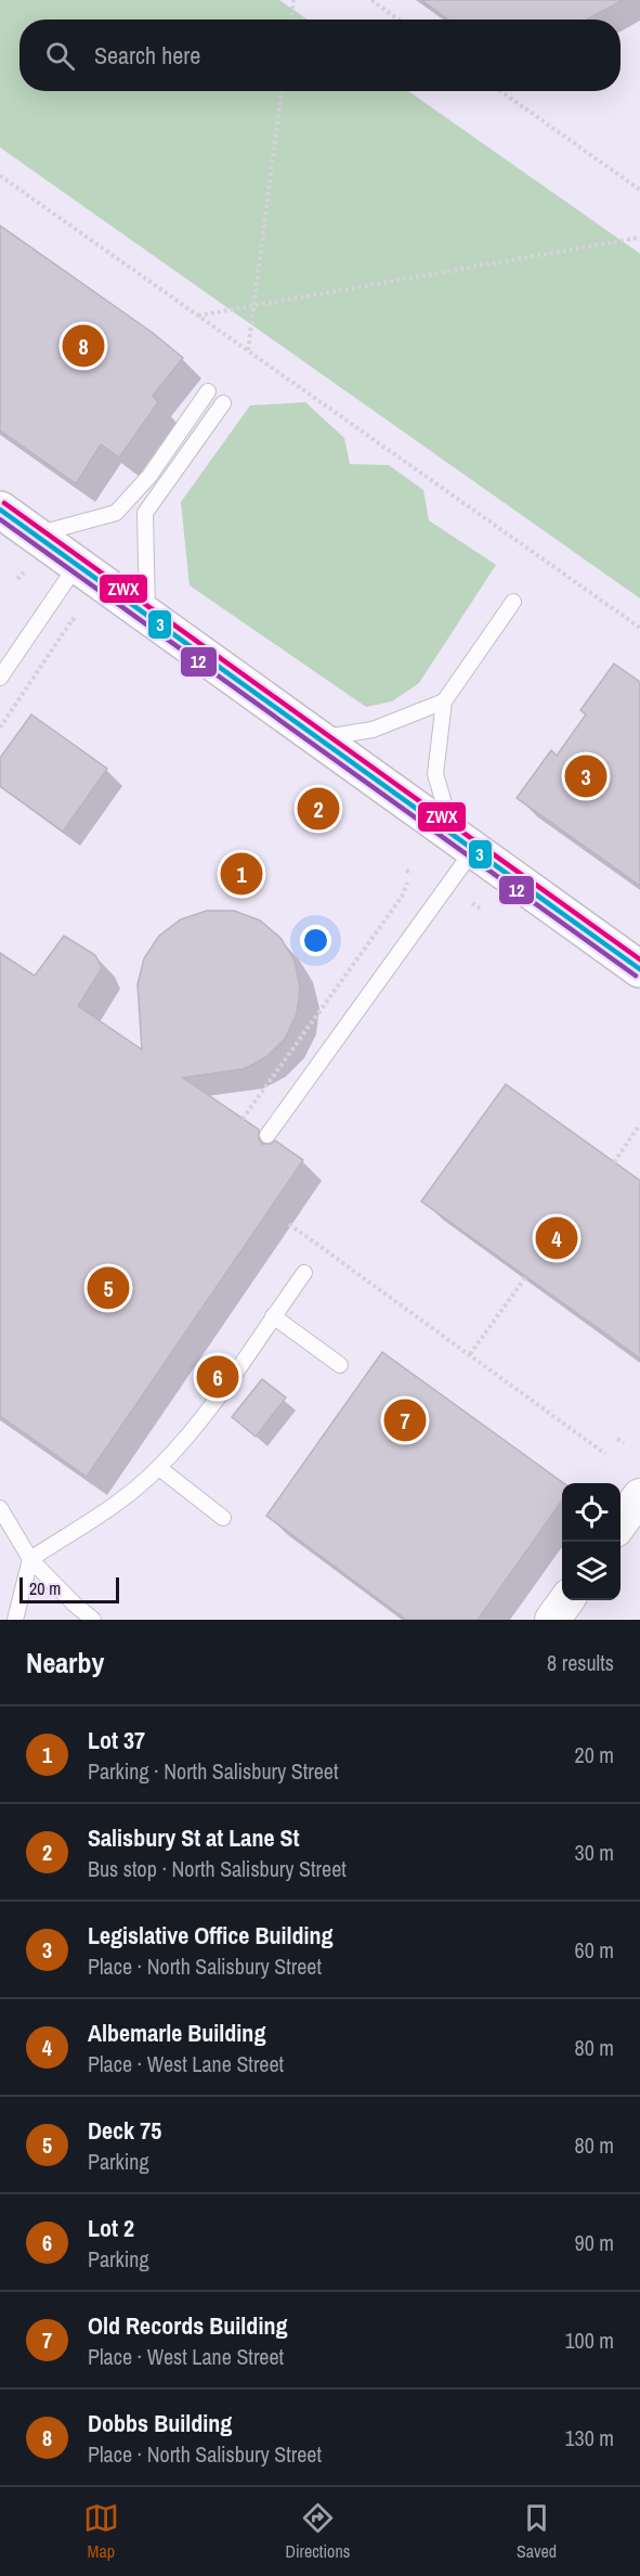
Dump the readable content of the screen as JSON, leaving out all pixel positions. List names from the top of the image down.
{
  "lines": ["transit line ZWX", "transit line 3", "transit line 12"],
  "scale_bar": "20 m",
  "page": {
    "search": "Search here",
    "pins": [
      "8",
      "3",
      "2",
      "1",
      "4",
      "5",
      "6",
      "7"
    ],
    "scale": "20 m",
    "heading": ["Nearby", "8 results"],
    "list": [
      {
        "mark": "1",
        "name": "Lot 37",
        "note": "Parking · North Salisbury Street",
        "value": "20 m"
      },
      {
        "mark": "2",
        "name": "Salisbury St at Lane St",
        "note": "Bus stop · North Salisbury Street",
        "value": "30 m"
      },
      {
        "mark": "3",
        "name": "Legislative Office Building",
        "note": "Place · North Salisbury Street",
        "value": "60 m"
      },
      {
        "mark": "4",
        "name": "Albemarle Building",
        "note": "Place · West Lane Street",
        "value": "80 m"
      },
      {
        "mark": "5",
        "name": "Deck 75",
        "note": "Parking",
        "value": "80 m"
      },
      {
        "mark": "6",
        "name": "Lot 2",
        "note": "Parking",
        "value": "90 m"
      },
      {
        "mark": "7",
        "name": "Old Records Building",
        "note": "Place · West Lane Street",
        "value": "100 m"
      },
      {
        "mark": "8",
        "name": "Dobbs Building",
        "note": "Place · North Salisbury Street",
        "value": "130 m"
      }
    ],
    "nav": ["Map", "Directions", "Saved"]
  }
}
